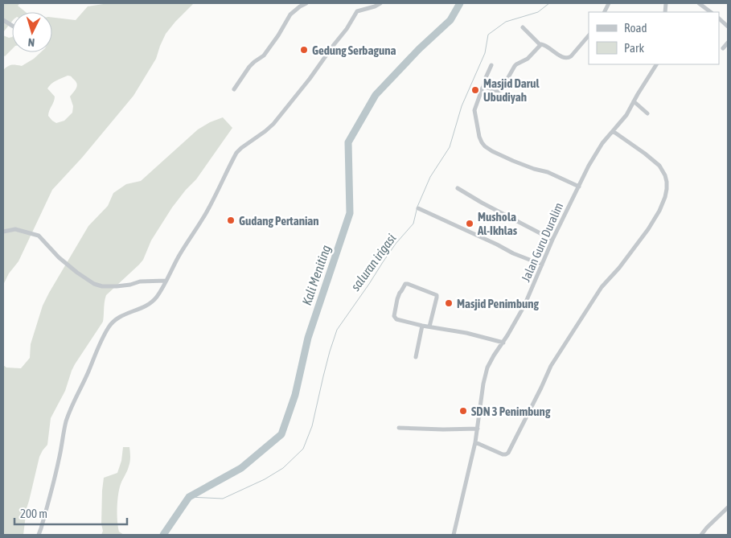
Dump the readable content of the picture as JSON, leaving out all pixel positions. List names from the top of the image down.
{
  "streets": {
    "street": ["Jalan Guru Duralim"]
  },
  "water": ["saluran irigasi", "Kali Meniting"],
  "places": [
    "Gedung Serbaguna",
    "Masjid Darul Ubudiyah",
    "Gudang Pertanian",
    "Mushola Al-Ikhlas",
    "Masjid Penimbung",
    "SDN 3 Penimbung"
  ],
  "legend": ["Road", "Park"],
  "scale_bar": "200 m",
  "north": "bottom"
}
